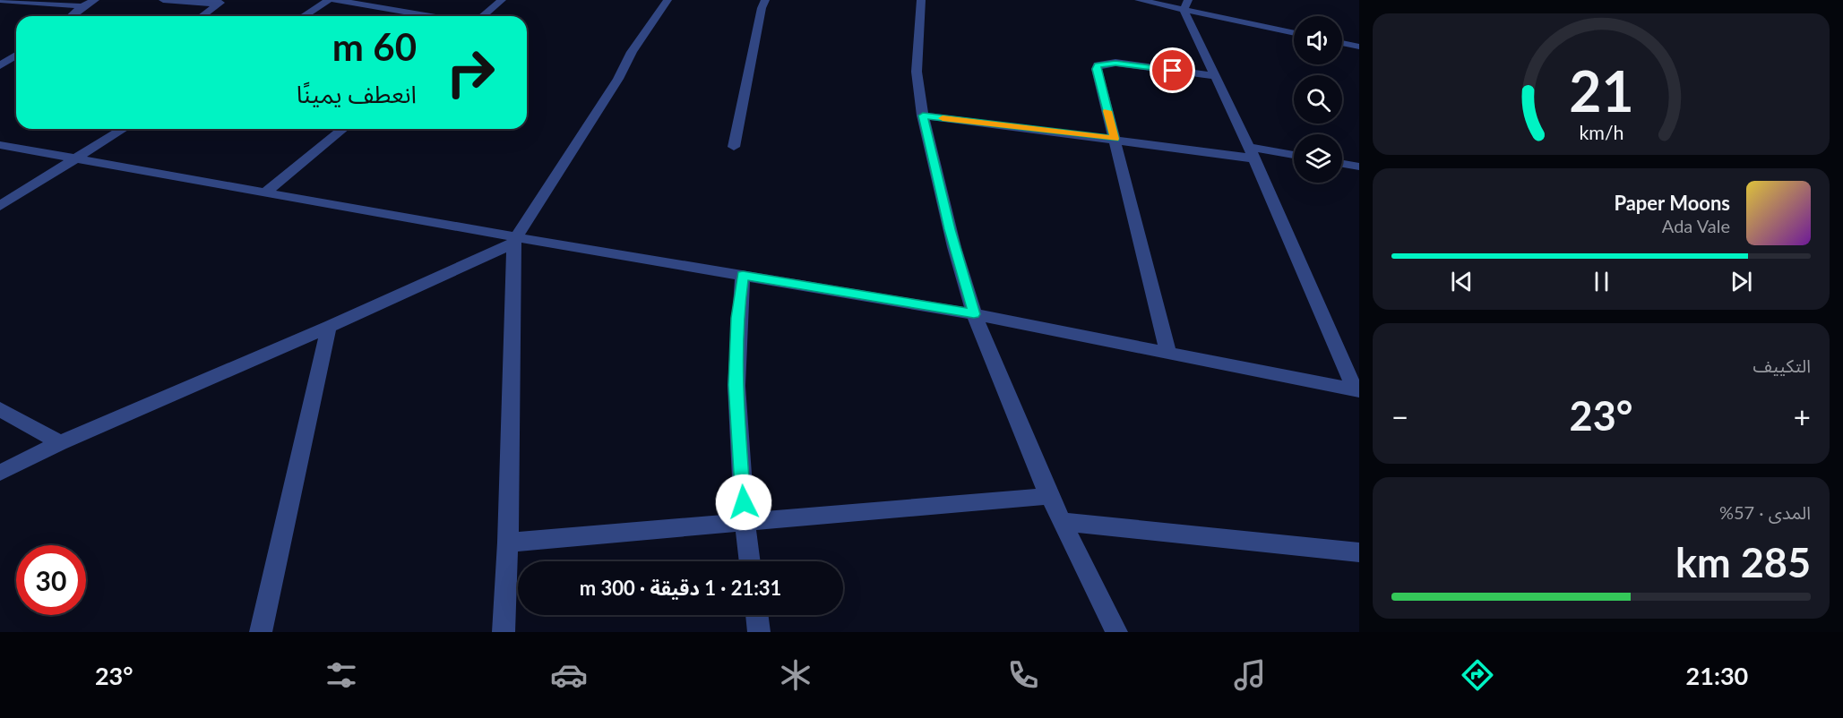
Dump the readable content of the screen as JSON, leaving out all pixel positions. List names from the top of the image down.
{
  "page": {
    "turn": ["60 m", "انعطف يمينًا"],
    "song": ["Paper Moons", "Ada Vale"],
    "tile": [
      "التكييف",
      ["المدى · 57%", "285 km"]
    ],
    "heat": ["−", "23°", "+"],
    "limit": "30",
    "trip": "21:31 · 1 دقيقة · 300 m",
    "tabs": ["21:30", "23°"],
    "gauge": ["21", "km/h"]
  }
}
